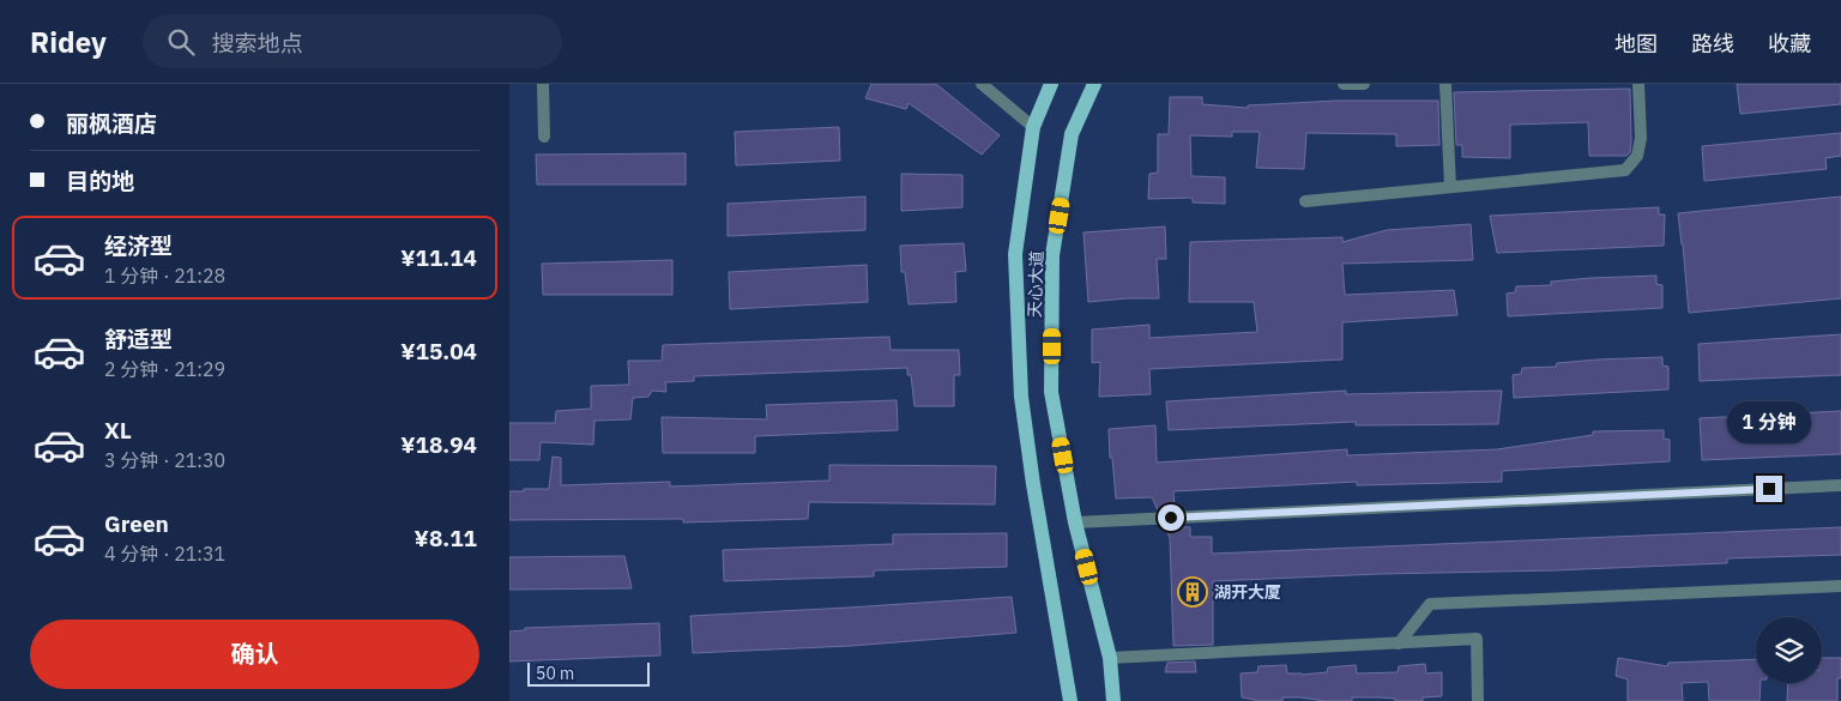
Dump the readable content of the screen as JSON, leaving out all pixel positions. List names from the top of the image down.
{
  "streets": {
    "main road": ["天心大道"]
  },
  "places": {
    "building": ["湖开大厦"]
  },
  "scale_bar": "50 m",
  "page": {
    "header": "Ridey",
    "search": "搜索地点",
    "nav": ["地图", "路线", "收藏"],
    "banner": ["丽枫酒店", "目的地"],
    "list": [
      {
        "name": "经济型",
        "note": "1 分钟 · 21:28",
        "value": "¥11.14"
      },
      {
        "name": "舒适型",
        "note": "2 分钟 · 21:29",
        "value": "¥15.04"
      },
      {
        "name": "XL",
        "note": "3 分钟 · 21:30",
        "value": "¥18.94"
      },
      {
        "name": "Green",
        "note": "4 分钟 · 21:31",
        "value": "¥8.11"
      }
    ],
    "bubble": "1 分钟",
    "buttons": "确认",
    "scale": "50 m"
  }
}
